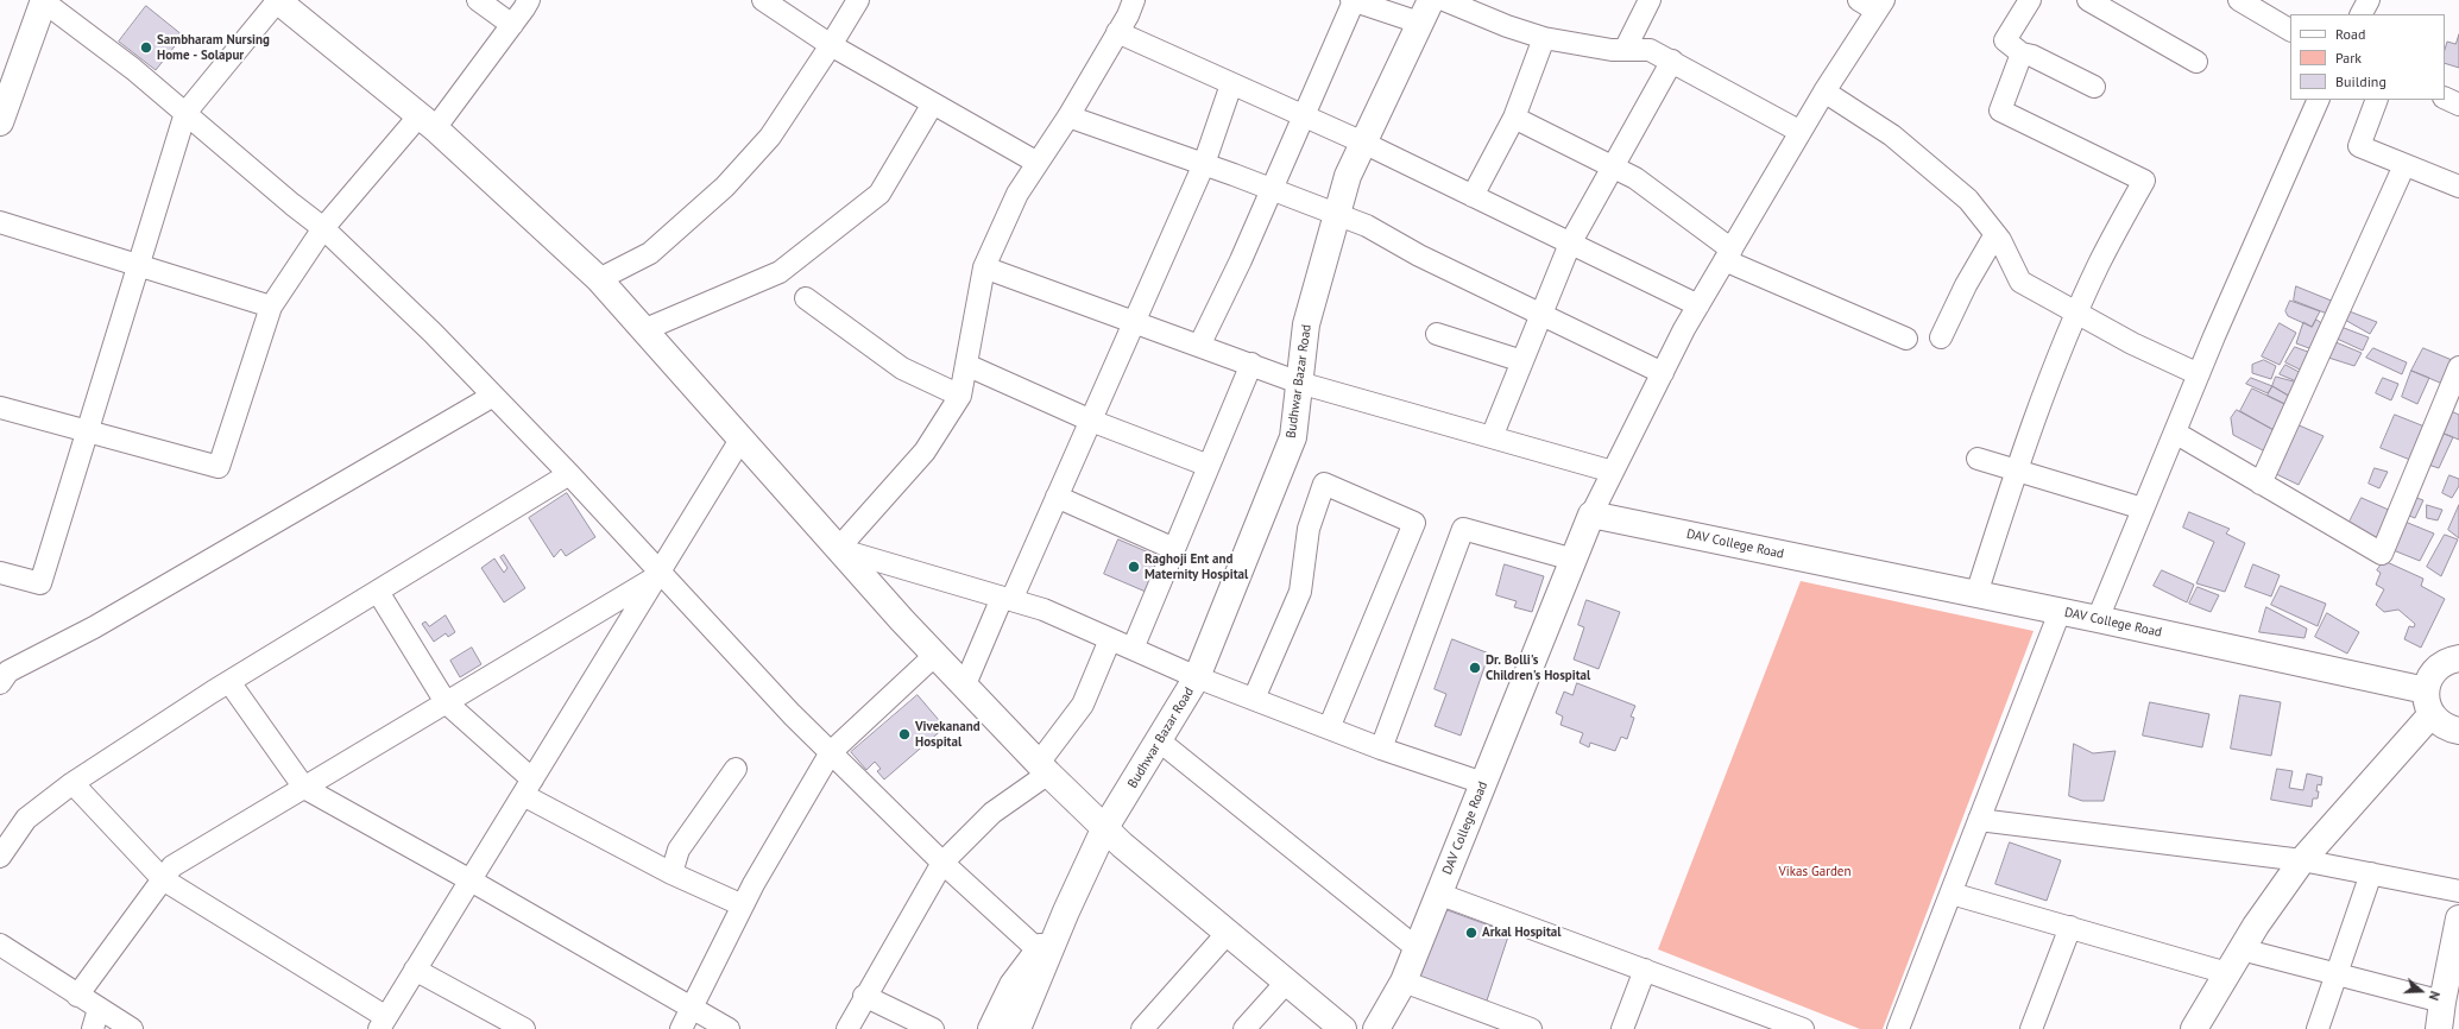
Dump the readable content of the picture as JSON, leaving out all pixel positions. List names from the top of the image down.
{
  "streets": {
    "main road": ["Budhwar Bazar Road", "DAV College Road"]
  },
  "parks": ["Vikas Garden"],
  "places": [
    "Sambharam Nursing Home - Solapur",
    "Raghoji Ent and Maternity Hospital",
    "Dr. Bolli's Children's Hospital",
    "Vivekanand Hospital",
    "Arkal Hospital"
  ],
  "legend": ["Road", "Park", "Building"],
  "north": "right"
}
